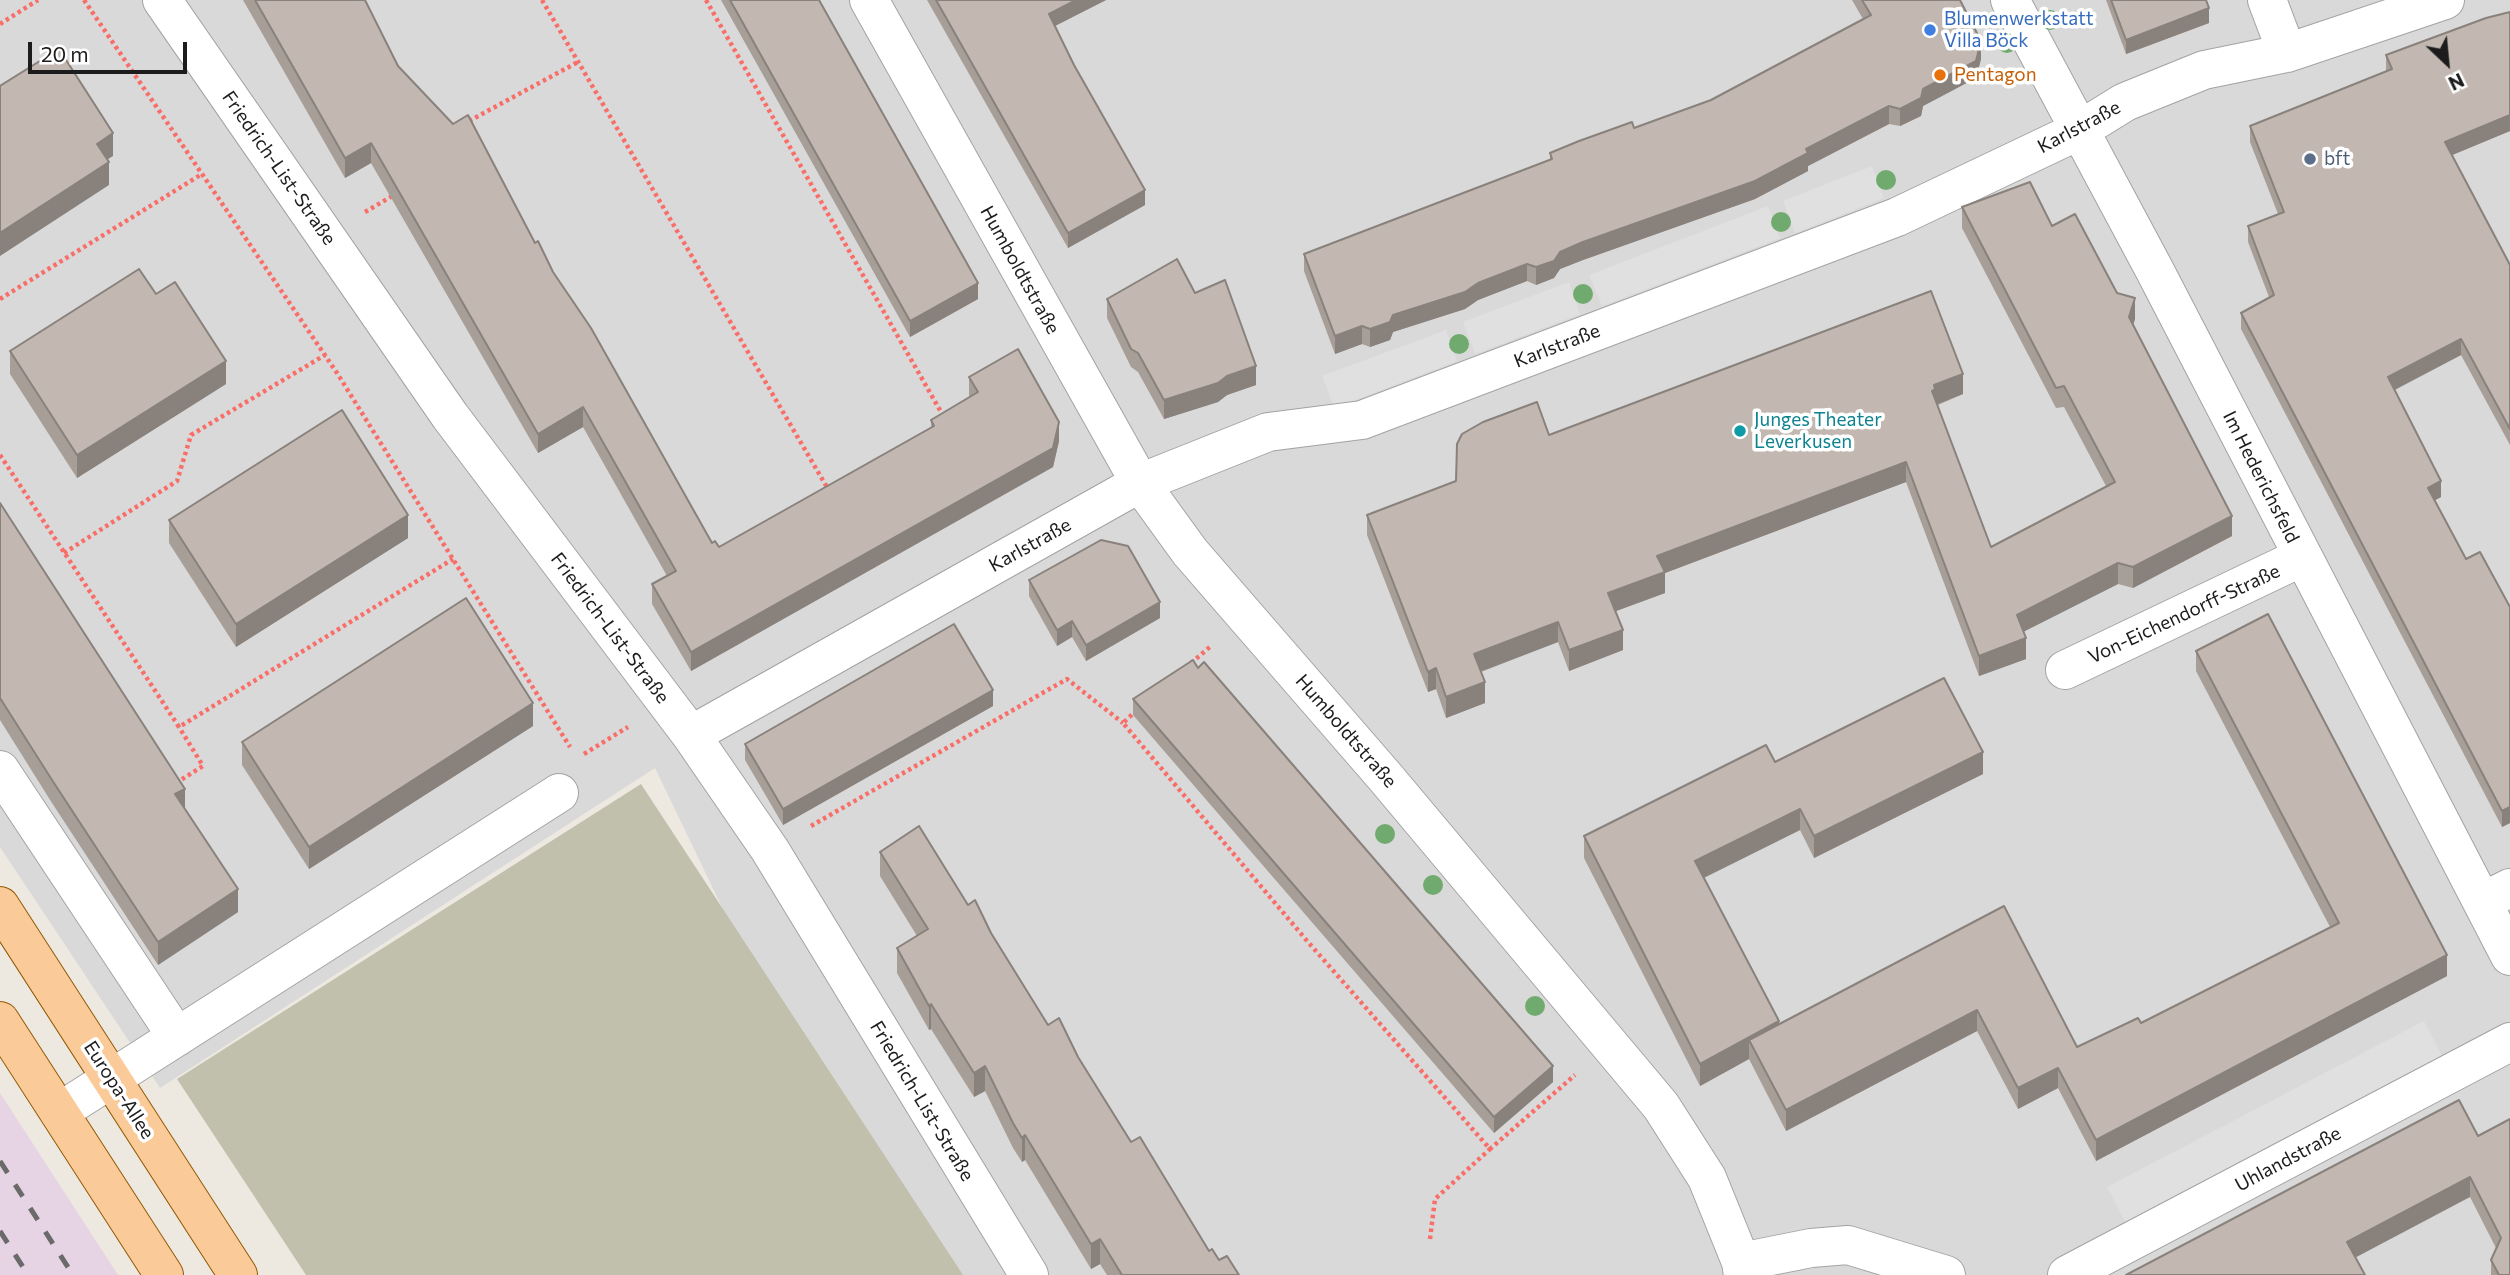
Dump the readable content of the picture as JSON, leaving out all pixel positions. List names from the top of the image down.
{
  "streets": {
    "main road": ["Europa-Allee"],
    "street": [
      "Karlstraße",
      "Friedrich-List-Straße",
      "Humboldtstraße",
      "Im Hederichsfeld",
      "Von-Eichendorff-Straße",
      "Uhlandstraße"
    ]
  },
  "crossings": [
    ["Karlstraße", "Friedrich-List-Straße"],
    ["Karlstraße", "Humboldtstraße"],
    ["Karlstraße", "Im Hederichsfeld"],
    ["Im Hederichsfeld", "Von-Eichendorff-Straße"]
  ],
  "places": [
    "Blumenwerkstatt Villa Böck",
    "Pentagon",
    "bft",
    "Junges Theater Leverkusen"
  ],
  "scale_bar": "20 m",
  "north": "bottom right"
}
